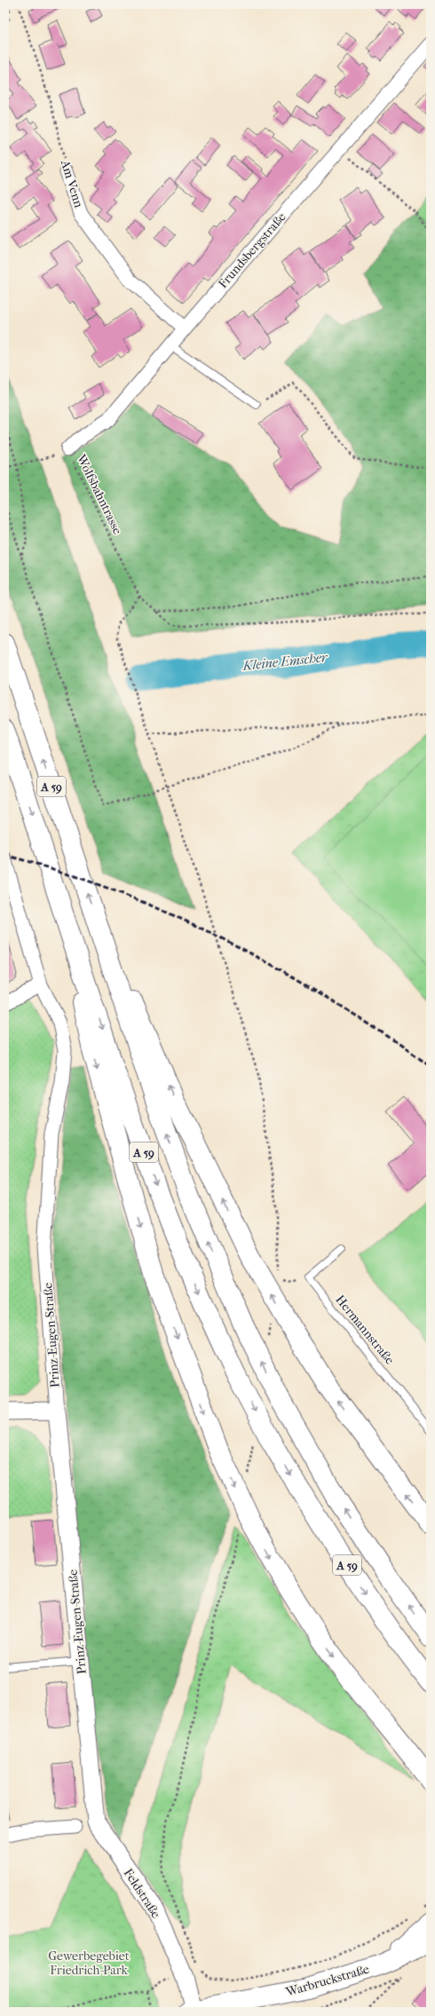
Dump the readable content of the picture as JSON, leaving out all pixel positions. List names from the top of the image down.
{
  "streets": {
    "main road": ["A 59", "Warbruckstraße"],
    "street": [
      "Am Venn",
      "Frundsbergstraße",
      "Prinz-Eugen-Straße",
      "Feldstraße"
    ],
    "lane": ["Hermannstraße"],
    "path": ["Wolfsbahntrasse"]
  },
  "crossings": [
    ["Am Venn", "Frundsbergstraße"],
    ["Frundsbergstraße", "Wolfsbahntrasse"],
    ["Prinz-Eugen-Straße", "Feldstraße"],
    ["Feldstraße", "Warbruckstraße"]
  ],
  "water": ["Kleine Emscher"],
  "parks": ["Gewerbegebiet Friedrich-Park"]
}
